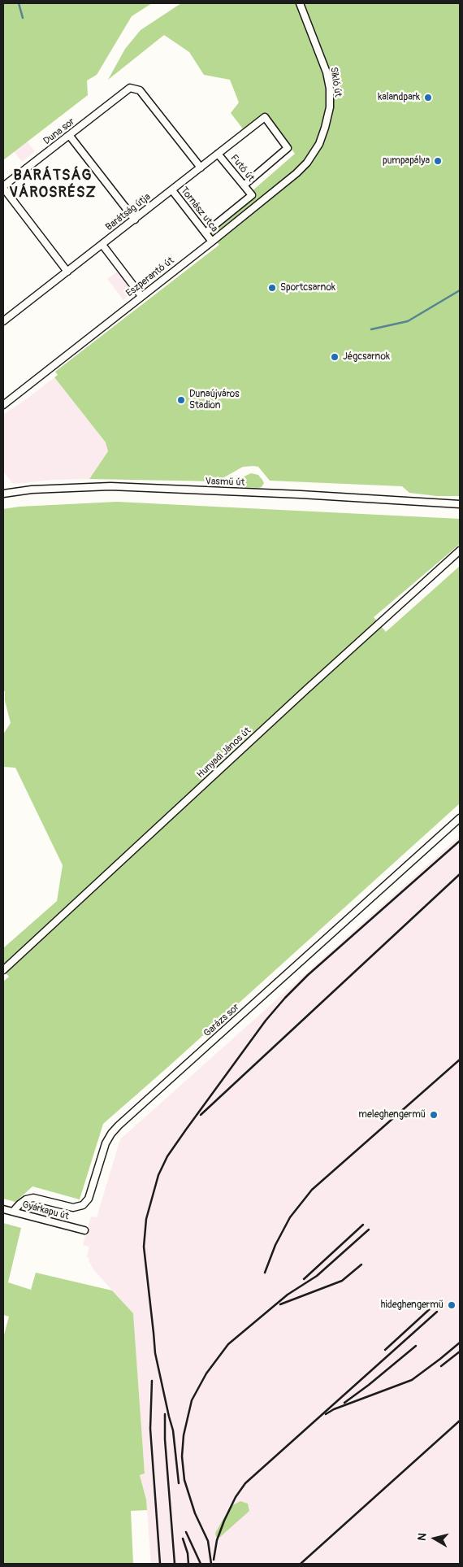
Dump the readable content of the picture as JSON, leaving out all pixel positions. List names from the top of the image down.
{
  "streets": {
    "street": [
      "Sikló út",
      "Duna sor",
      "Futó út",
      "Tornász utca",
      "Barátság útja",
      "Eszperantó út",
      "Vasmű út",
      "Hunyadi János út",
      "Garázs sor",
      "Gyárkapu út"
    ]
  },
  "crossings": [
    ["Sikló út", "Eszperantó út"],
    ["Duna sor", "Barátság útja"],
    ["Futó út", "Tornász utca"],
    ["Futó út", "Barátság útja"],
    ["Tornász utca", "Barátság útja"],
    ["Tornász utca", "Eszperantó út"],
    ["Garázs sor", "Gyárkapu út"]
  ],
  "districts": ["BARÁTSÁG VÁROSRÉSZ"],
  "places": [
    "kalandpark",
    "pumpapálya",
    "Sportcsarnok",
    "Jégcsarnok",
    "Dunaújváros Stadion",
    "meleghengermű",
    "hideghengermű"
  ],
  "north": "left"
}
